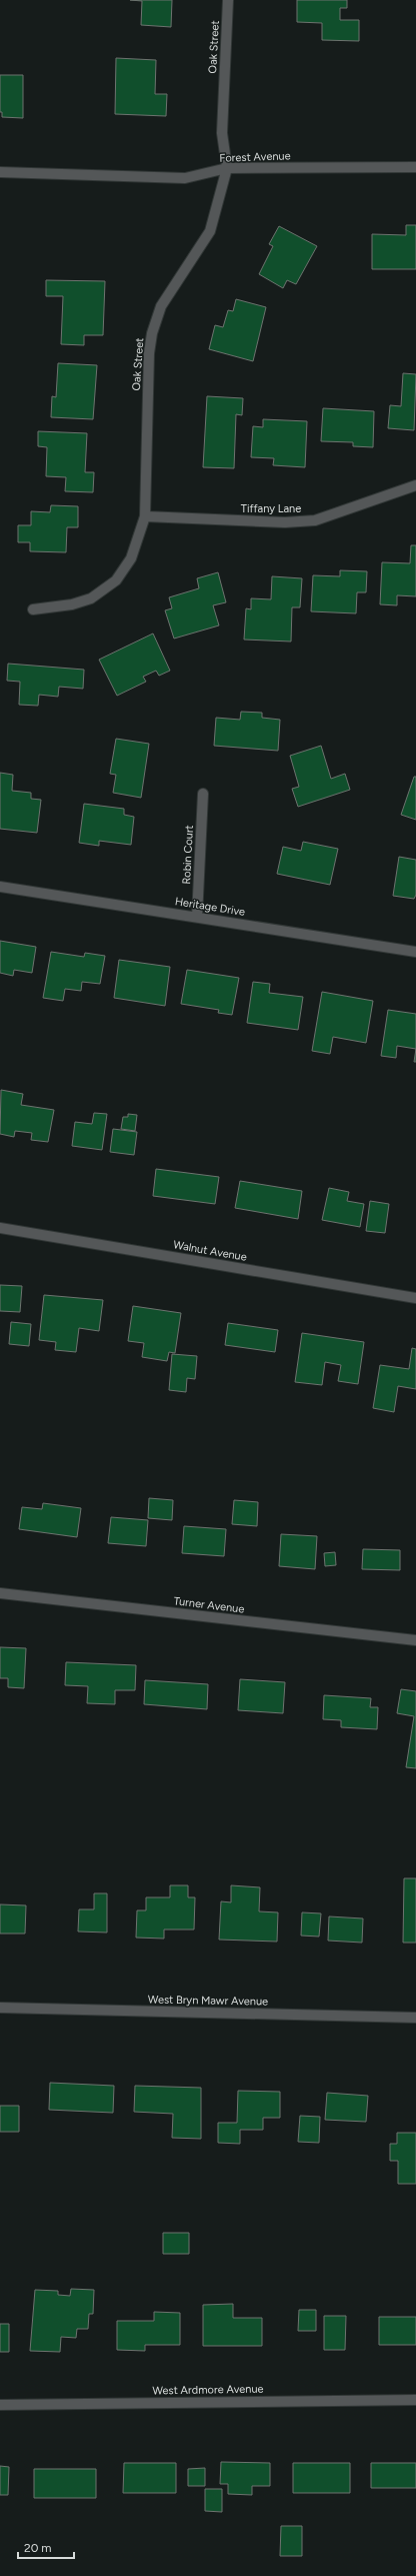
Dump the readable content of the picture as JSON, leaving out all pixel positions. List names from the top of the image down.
{
  "streets": {
    "street": [
      "Oak Street",
      "Forest Avenue",
      "Tiffany Lane",
      "Robin Court",
      "Heritage Drive",
      "Walnut Avenue",
      "Turner Avenue",
      "West Bryn Mawr Avenue",
      "West Ardmore Avenue"
    ]
  },
  "crossings": [
    ["Oak Street", "Forest Avenue"],
    ["Oak Street", "Tiffany Lane"],
    ["Robin Court", "Heritage Drive"]
  ],
  "scale_bar": "20 m"
}
